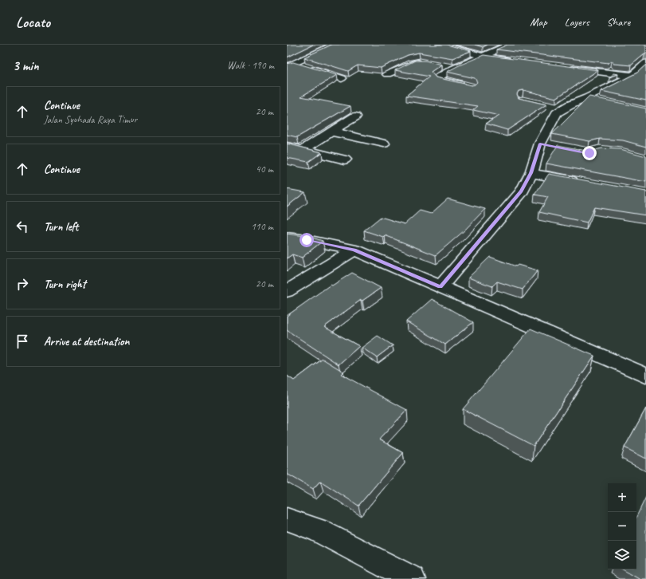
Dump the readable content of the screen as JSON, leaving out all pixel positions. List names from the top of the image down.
{
  "page": {
    "header": "Locato",
    "nav": ["Map", "Layers", "Share"],
    "heading": ["3 min", "Walk · 190 m"],
    "list": [
      ["Continue", "Jalan Syuhada Raya Timur", "20 m"],
      ["Continue", "40 m"],
      ["Turn left", "110 m"],
      ["Turn right", "20 m"],
      "Arrive at destination"
    ],
    "map_buttons": ["+", "−"]
  }
}
